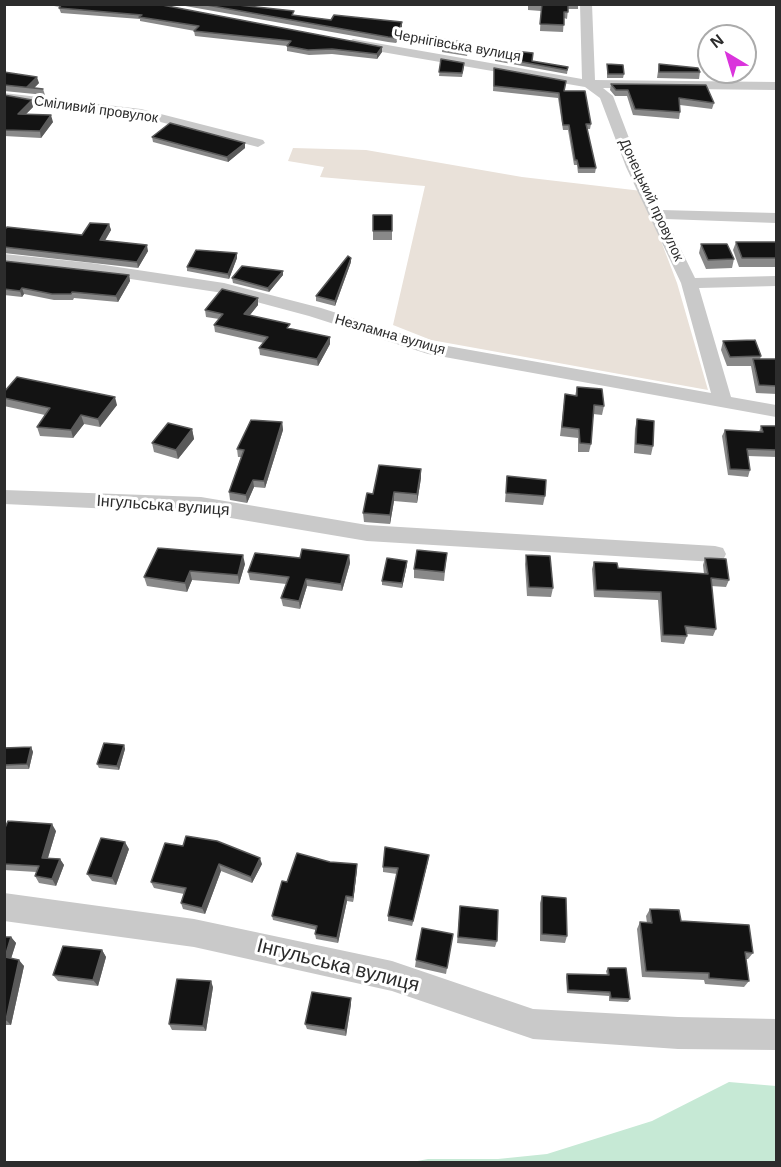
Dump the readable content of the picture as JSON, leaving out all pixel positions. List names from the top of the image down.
{
  "streets": {
    "street": [
      "Чернігівська вулиця",
      "Сміливий провулок",
      "Донецький провулок",
      "Незламна вулиця",
      "Інгульська вулиця"
    ]
  },
  "crossings": [
    ["Чернігівська вулиця", "Донецький провулок"],
    ["Донецький провулок", "Незламна вулиця"]
  ],
  "north": "top left"
}
